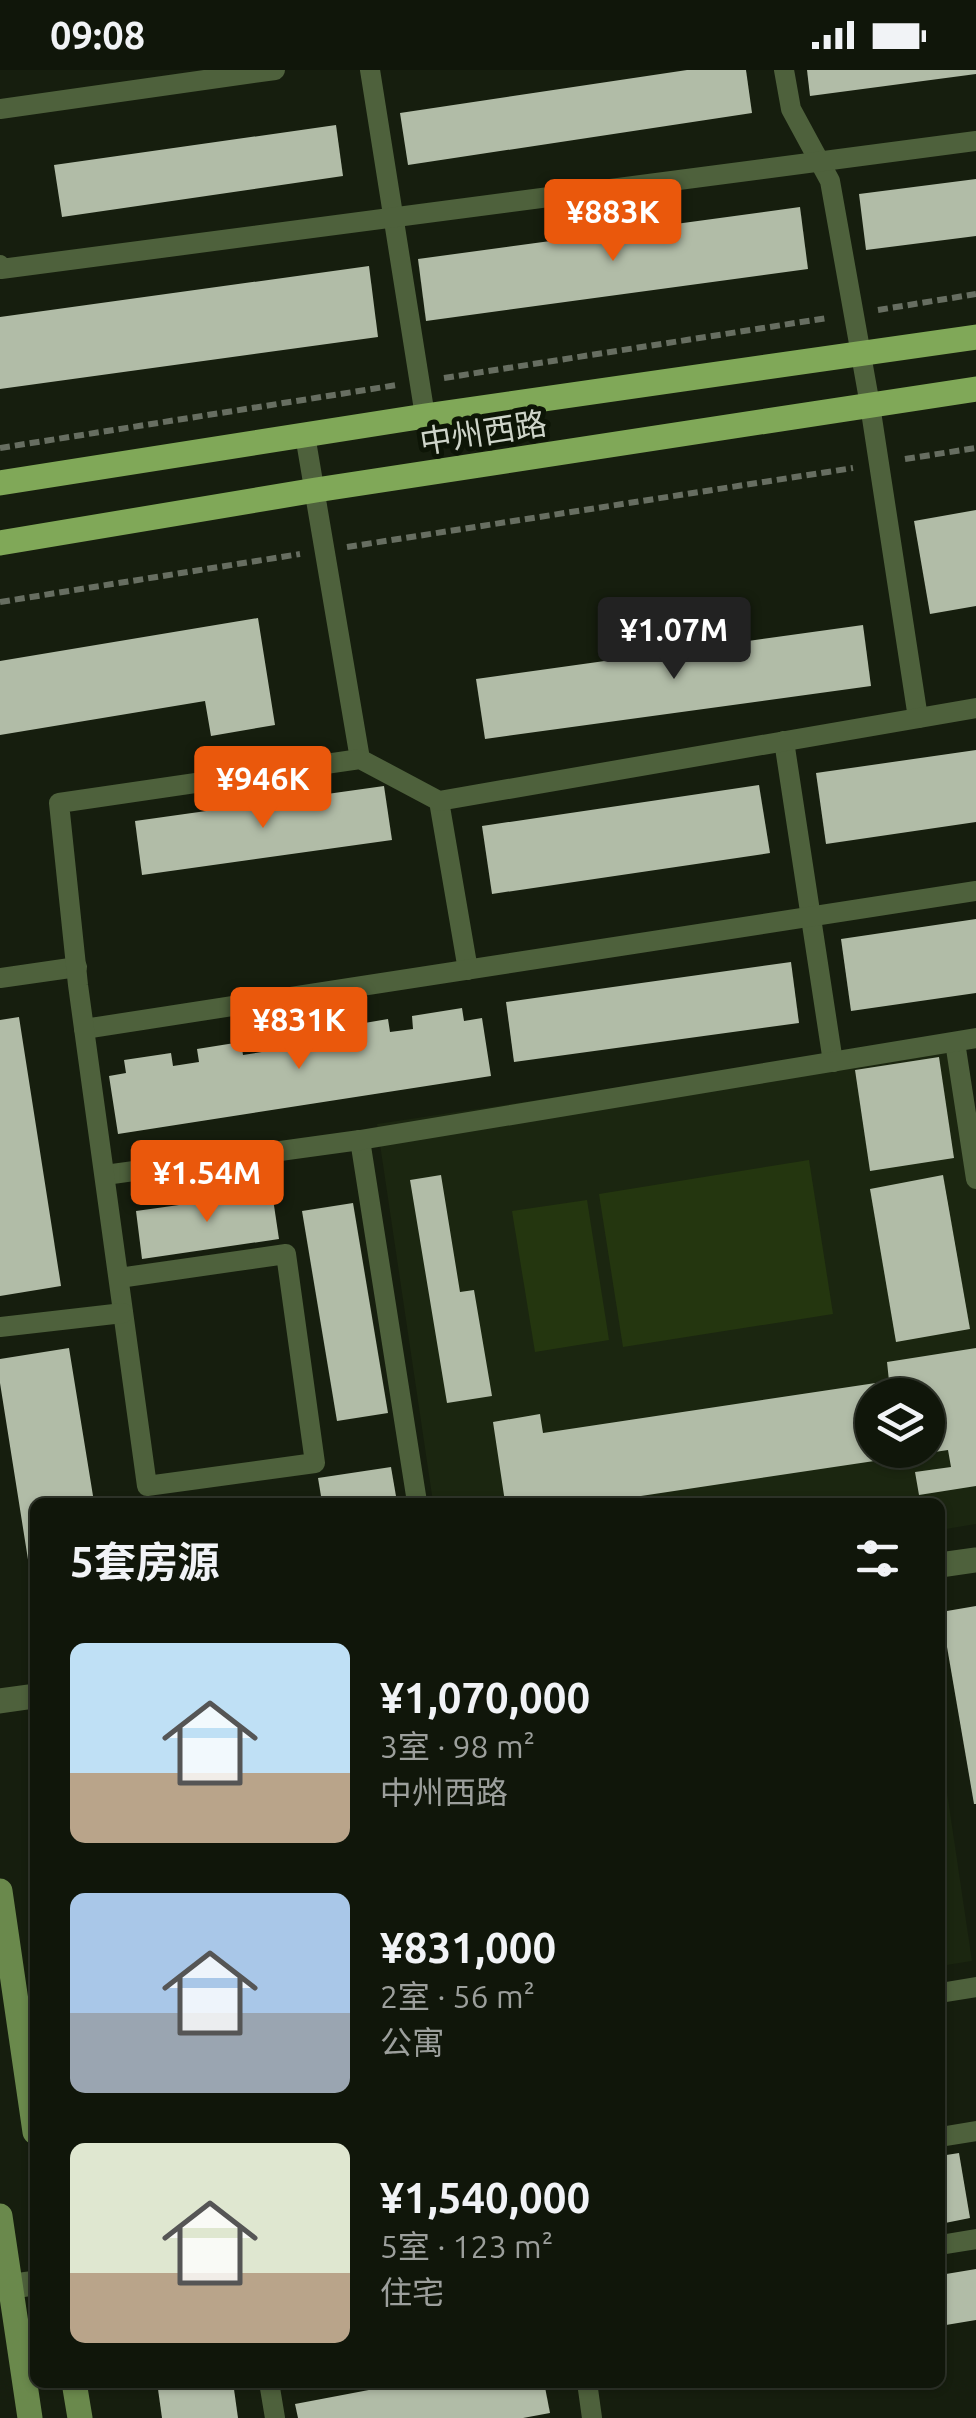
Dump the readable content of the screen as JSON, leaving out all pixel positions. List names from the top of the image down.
{
  "streets": {
    "main road": ["中州西路"]
  },
  "page": {
    "status": "09:08",
    "price": [
      "¥883K",
      "¥1.07M",
      "¥946K",
      "¥831K",
      "¥1.54M"
    ],
    "heading": "5套房源",
    "list": [
      {
        "name": "¥1,070,000",
        "note": "3室 · 98 m² · 中州西路"
      },
      {
        "name": "¥831,000",
        "note": "2室 · 56 m² · 公寓"
      },
      {
        "name": "¥1,540,000",
        "note": "5室 · 123 m² · 住宅"
      }
    ]
  }
}
